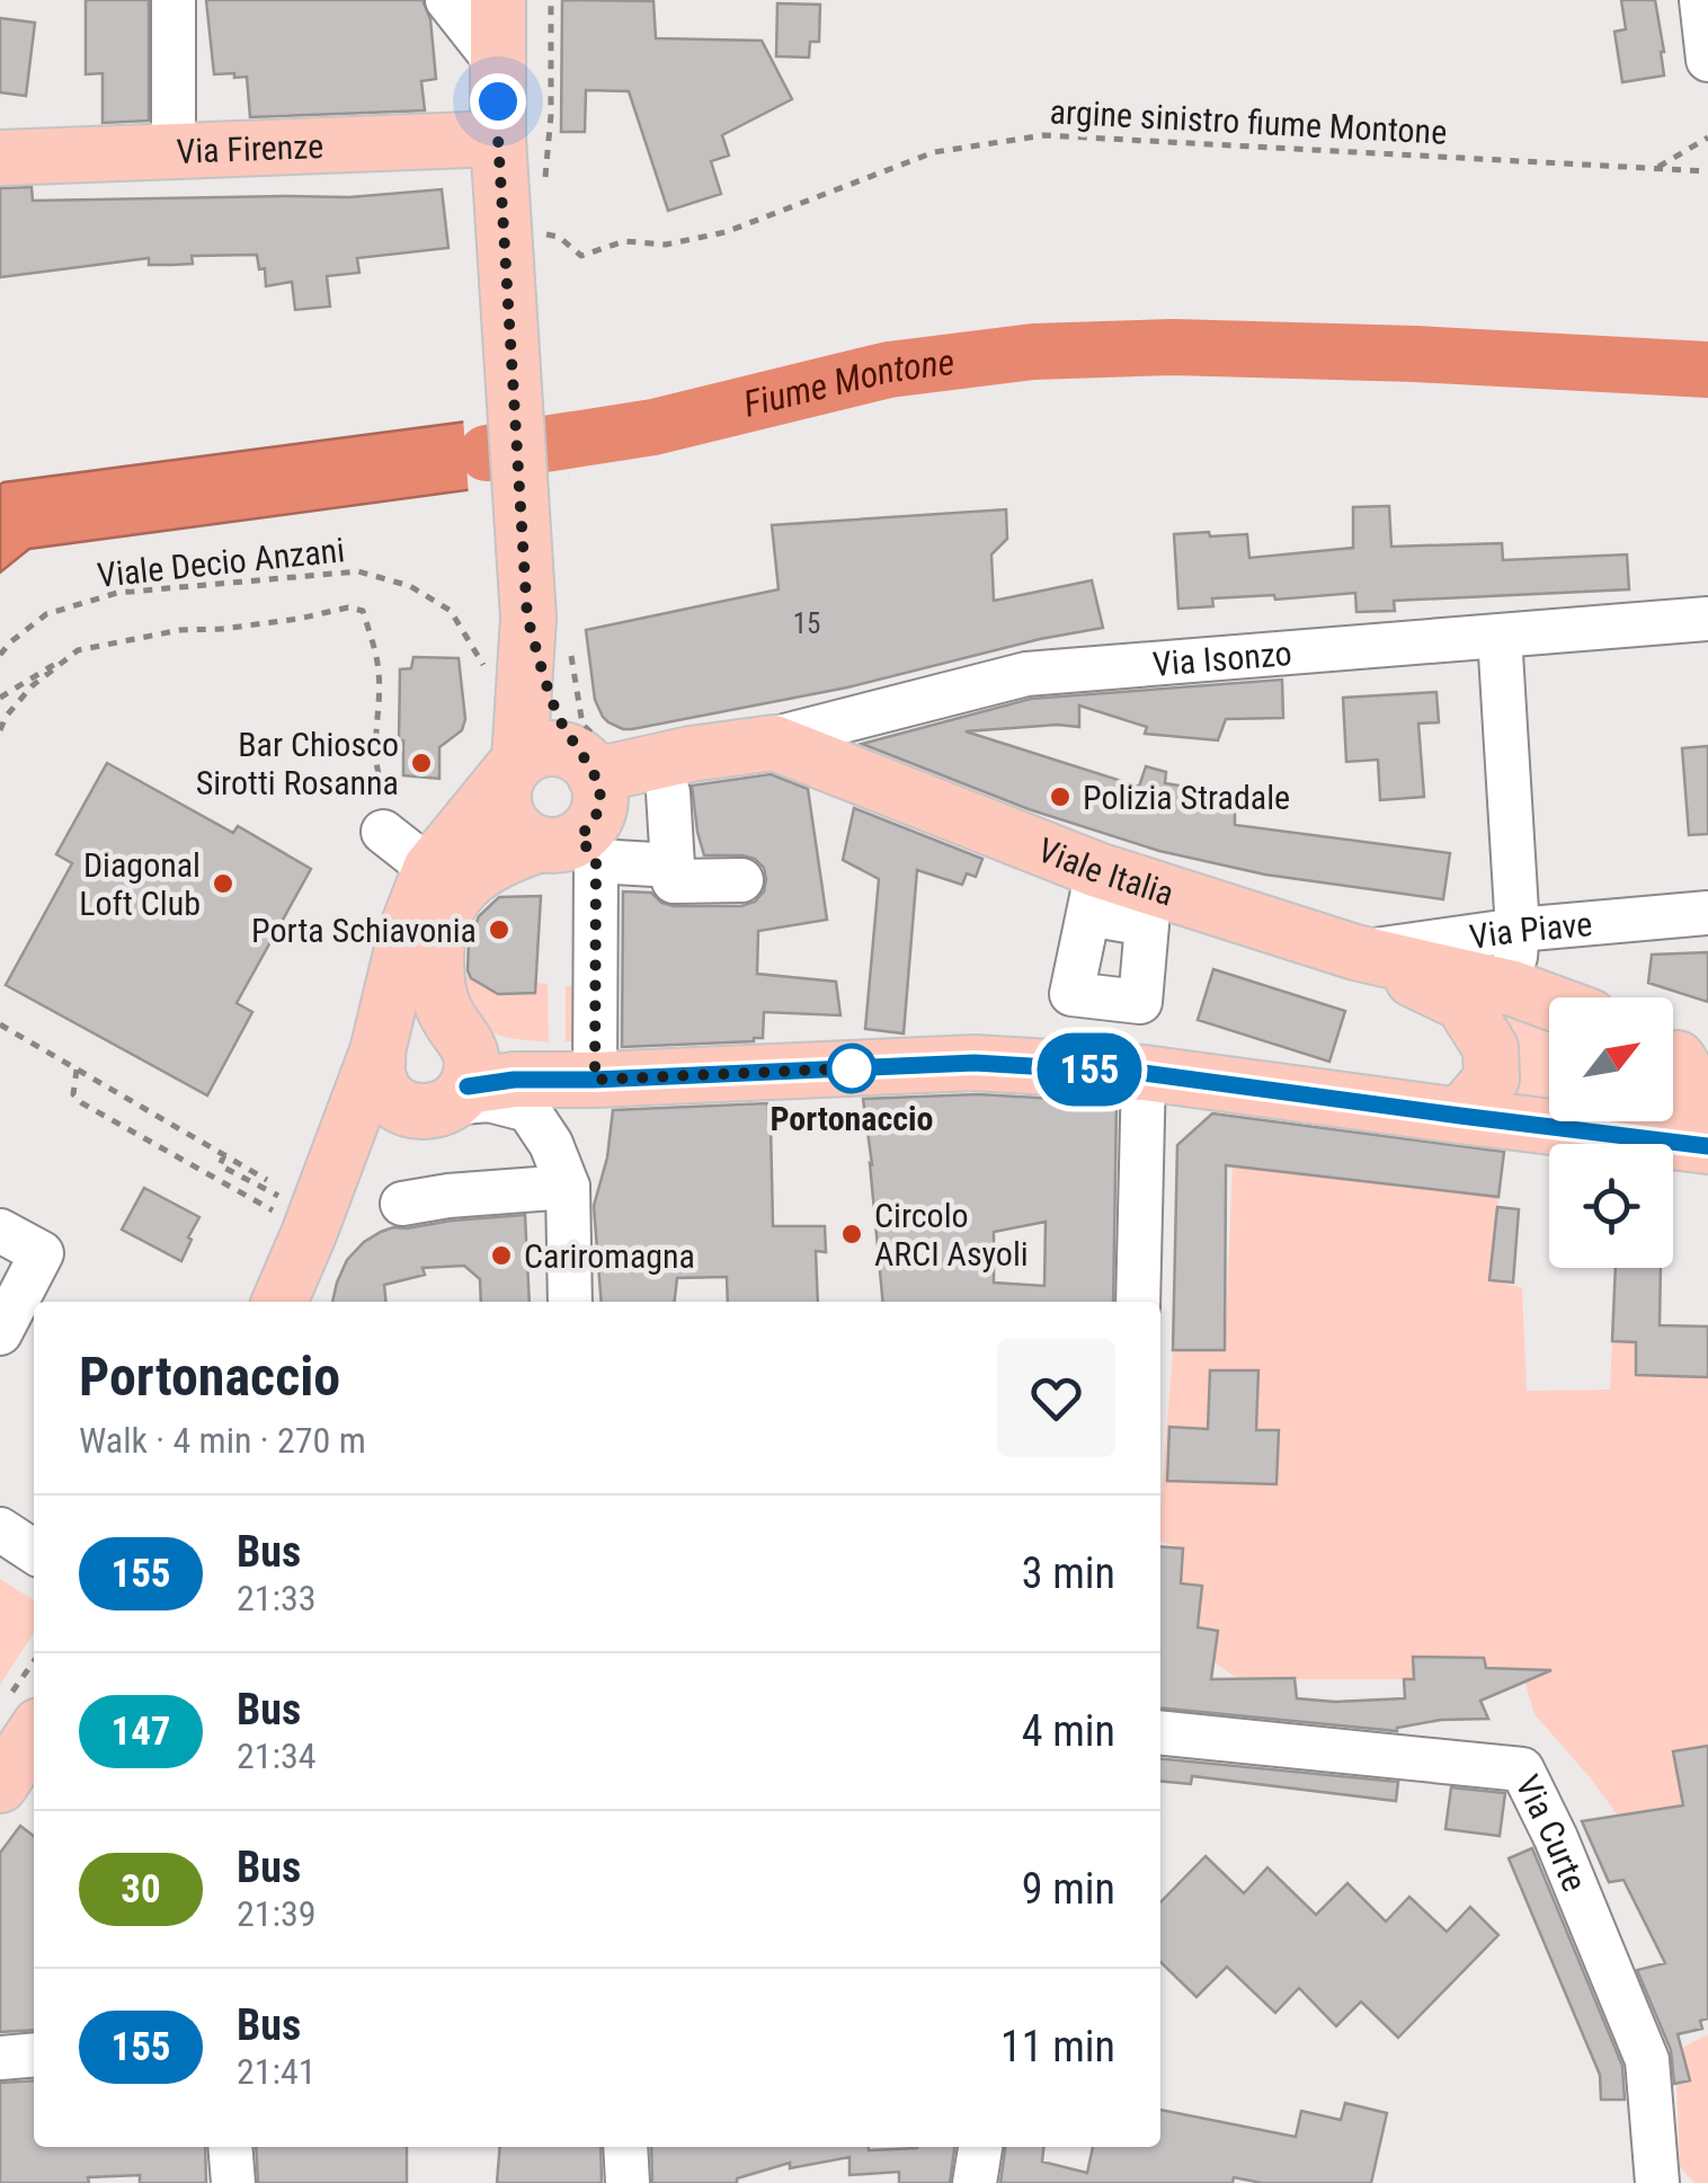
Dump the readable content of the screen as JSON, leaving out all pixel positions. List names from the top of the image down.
{
  "streets": {
    "main road": ["Via Firenze", "Viale Italia"],
    "street": ["Via Isonzo", "Via Piave", "Via Curte"],
    "path": ["argine sinistro fiume Montone", "Viale Decio Anzani"]
  },
  "crossings": [
    ["Via Isonzo", "Viale Italia"],
    ["Viale Italia", "Via Piave"]
  ],
  "water": ["Fiume Montone"],
  "places": [
    "Bar Chiosco Sirotti Rosanna",
    "Polizia Stradale",
    "Diagonal Loft Club",
    "Porta Schiavonia",
    "Portonaccio",
    "Circolo ARCI Asyoli",
    "Cariromagna"
  ],
  "lines": ["bus line 155"],
  "house_numbers": ["15"],
  "north": "top right",
  "page": {
    "on_map": "155",
    "heading": ["Portonaccio", "Walk · 4 min · 270 m"],
    "list": [
      {
        "mark": "155",
        "name": "Bus",
        "note": "21:33",
        "value": "3 min"
      },
      {
        "mark": "147",
        "name": "Bus",
        "note": "21:34",
        "value": "4 min"
      },
      {
        "mark": "30",
        "name": "Bus",
        "note": "21:39",
        "value": "9 min"
      },
      {
        "mark": "155",
        "name": "Bus",
        "note": "21:41",
        "value": "11 min"
      }
    ]
  }
}
